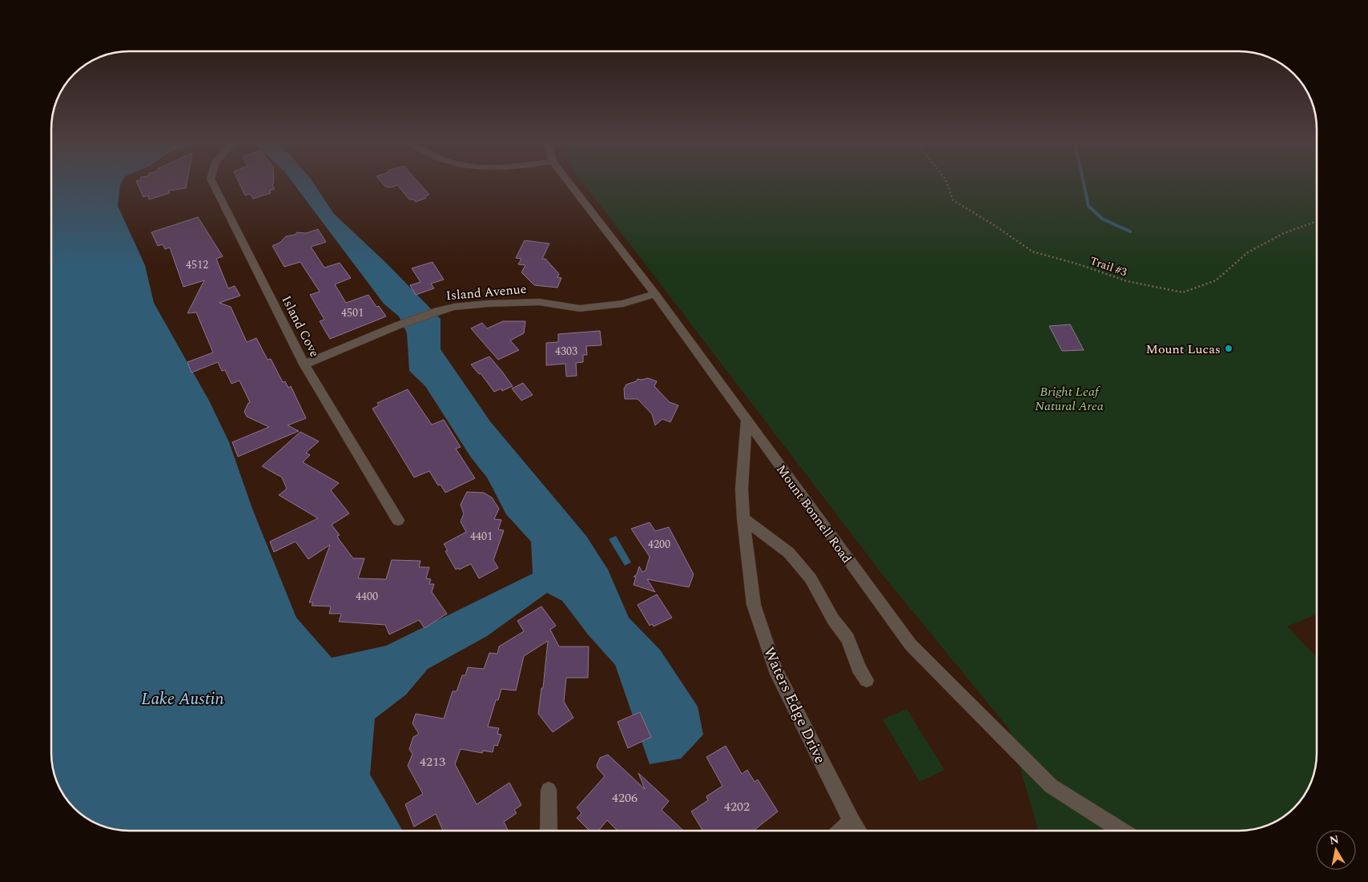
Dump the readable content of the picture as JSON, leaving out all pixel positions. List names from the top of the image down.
{
  "streets": {
    "street": [
      "Island Avenue",
      "Island Cove",
      "Mount Bonnell Road",
      "Waters Edge Drive"
    ],
    "path": ["Trail #3"]
  },
  "crossings": [
    ["Island Avenue", "Island Cove"],
    ["Island Avenue", "Mount Bonnell Road"],
    ["Mount Bonnell Road", "Waters Edge Drive"]
  ],
  "water": ["Lake Austin"],
  "parks": ["Bright Leaf Natural Area"],
  "places": ["Mount Lucas"],
  "house_numbers": [
    "4512",
    "4501",
    "4303",
    "4401",
    "4200",
    "4400",
    "4213",
    "4206",
    "4202"
  ],
  "north": "top"
}
